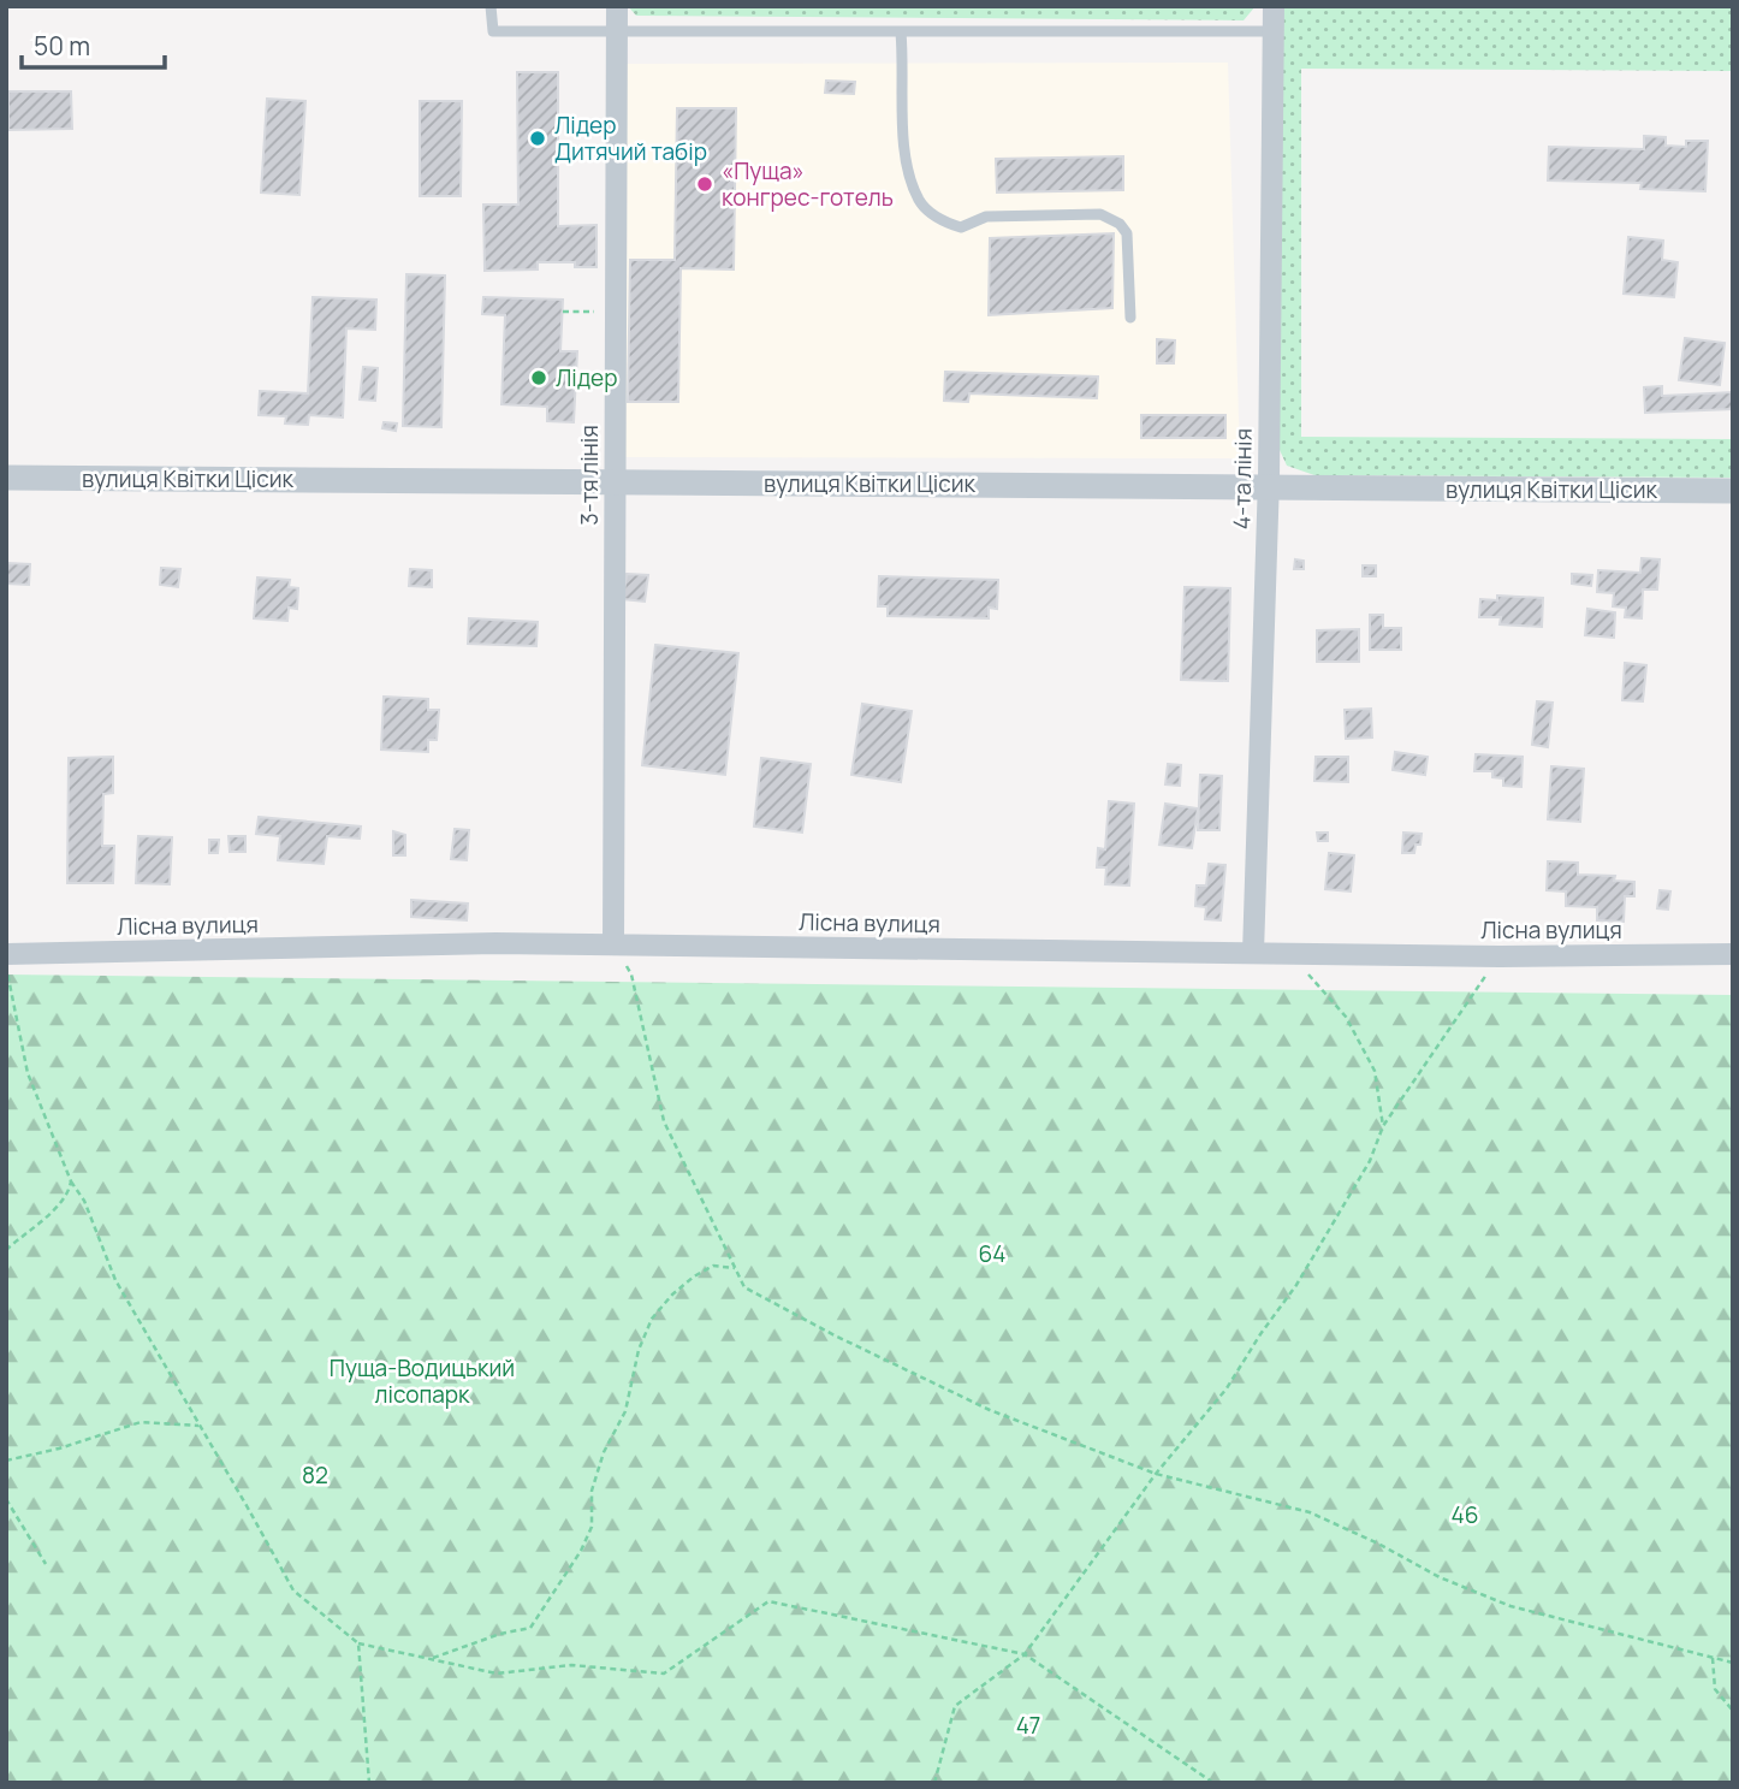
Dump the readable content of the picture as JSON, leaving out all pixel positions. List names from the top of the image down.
{
  "streets": {
    "street": [
      "3-тя лінія",
      "вулиця Квітки Цісик",
      "4-та лінія",
      "Лісна вулиця"
    ]
  },
  "crossings": [
    ["3-тя лінія", "вулиця Квітки Цісик"],
    ["3-тя лінія", "Лісна вулиця"],
    ["вулиця Квітки Цісик", "4-та лінія"],
    ["4-та лінія", "Лісна вулиця"]
  ],
  "parks": [
    "64",
    "Пуща-Водицький лісопарк",
    "82",
    "46",
    "47"
  ],
  "places": ["Лідер Дитячий табір", "«Пуща» конгрес-готель", "Лідер"],
  "scale_bar": "50 m"
}
